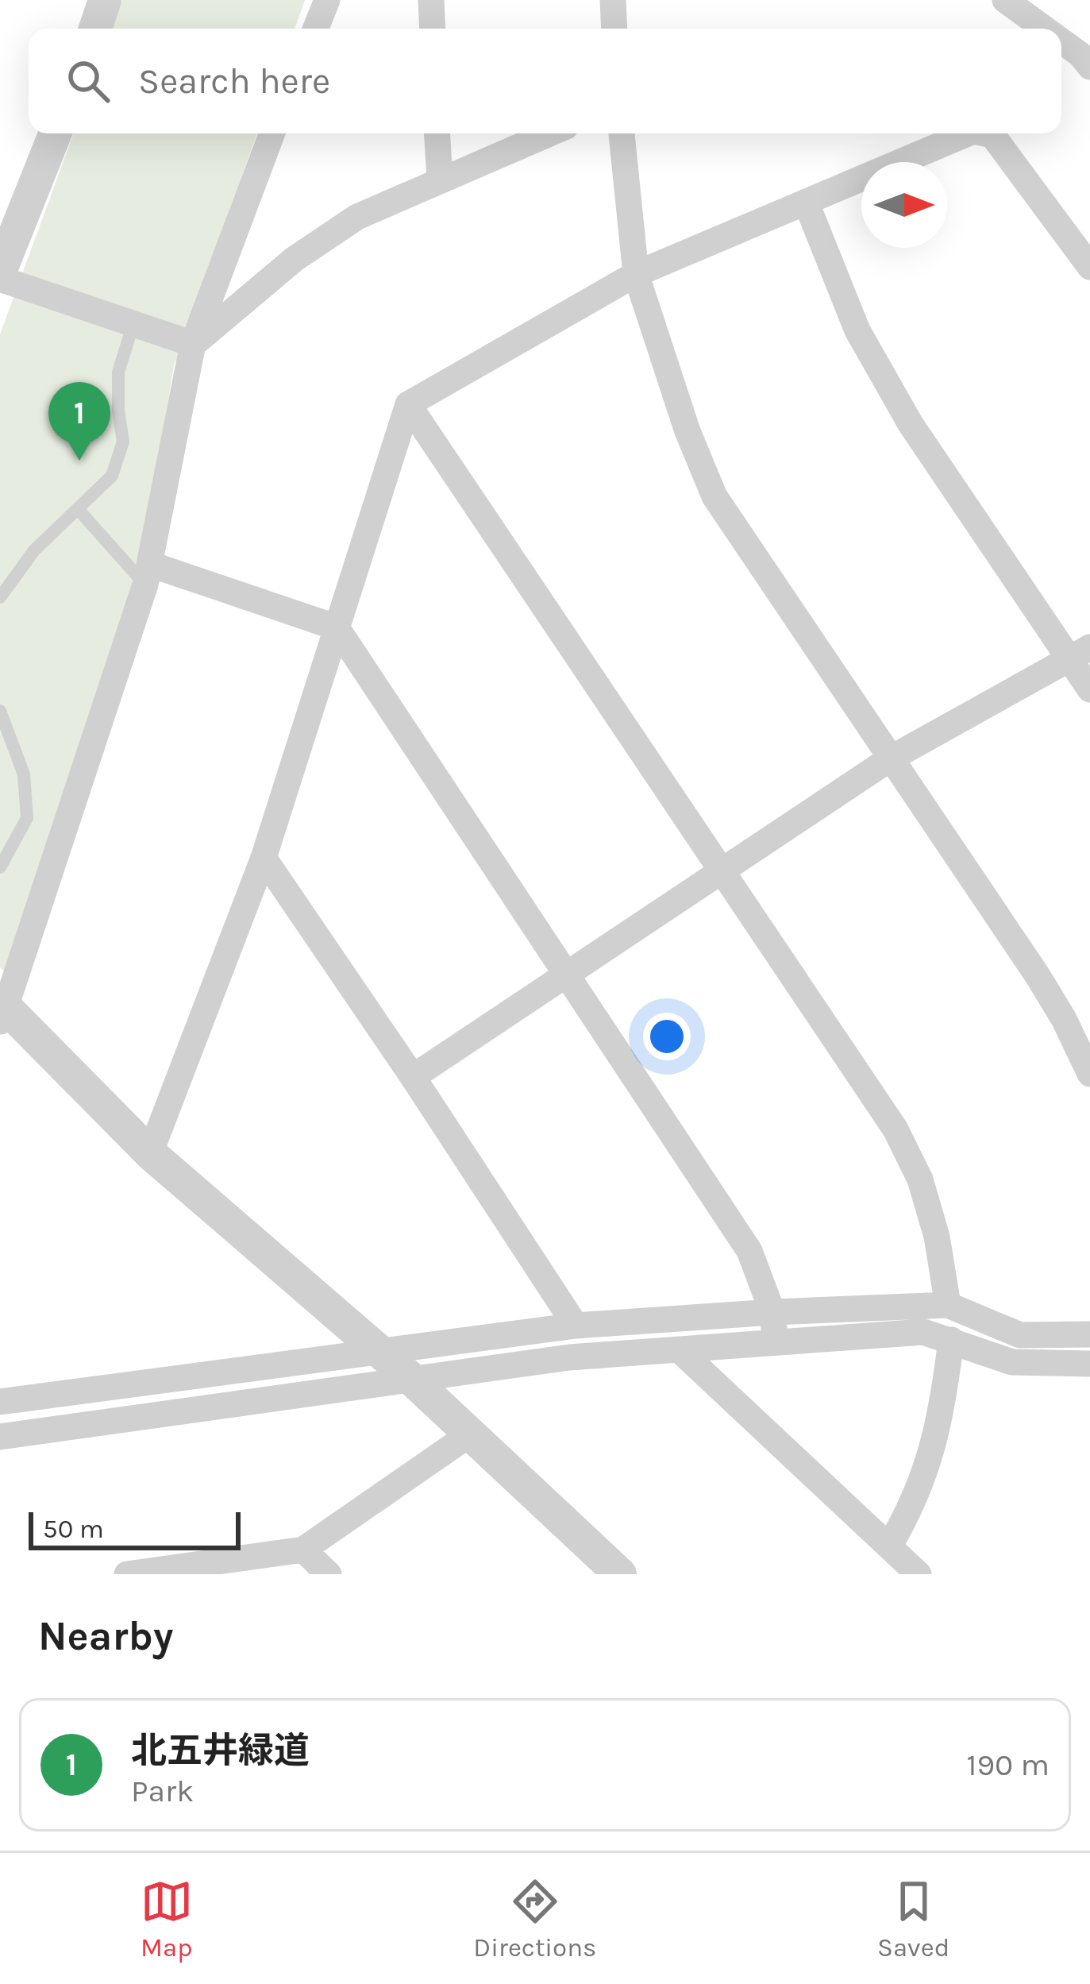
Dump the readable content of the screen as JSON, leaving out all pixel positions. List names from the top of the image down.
{
  "scale_bar": "50 m",
  "north": "right",
  "page": {
    "search": "Search here",
    "pins": "1",
    "scale": "50 m",
    "heading": "Nearby",
    "list": [
      {
        "mark": "1",
        "name": "北五井緑道",
        "note": "Park",
        "value": "190 m"
      }
    ],
    "nav": ["Map", "Directions", "Saved"]
  }
}
